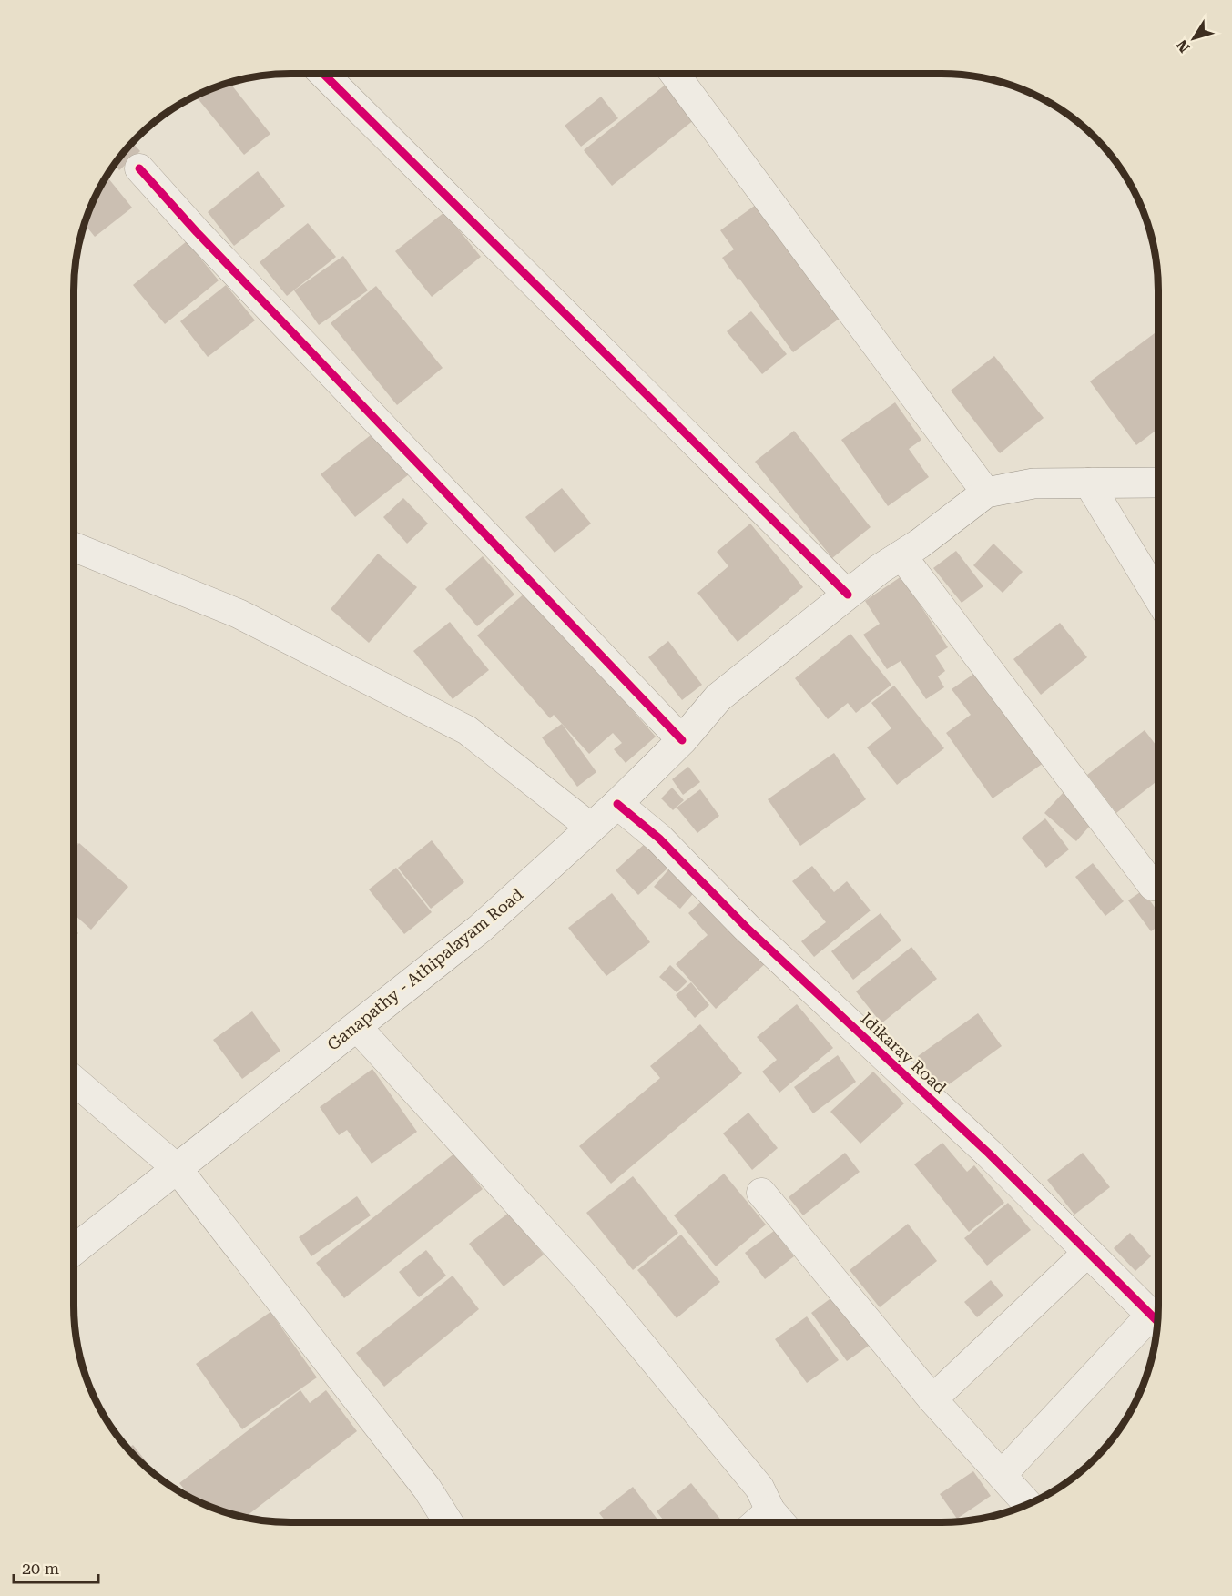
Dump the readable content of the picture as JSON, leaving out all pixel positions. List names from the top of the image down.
{
  "streets": {
    "main road": ["Ganapathy - Athipalayam Road", "Idikaray Road"]
  },
  "crossings": [
    ["Ganapathy - Athipalayam Road", "Idikaray Road"]
  ],
  "scale_bar": "20 m",
  "north": "bottom left"
}
